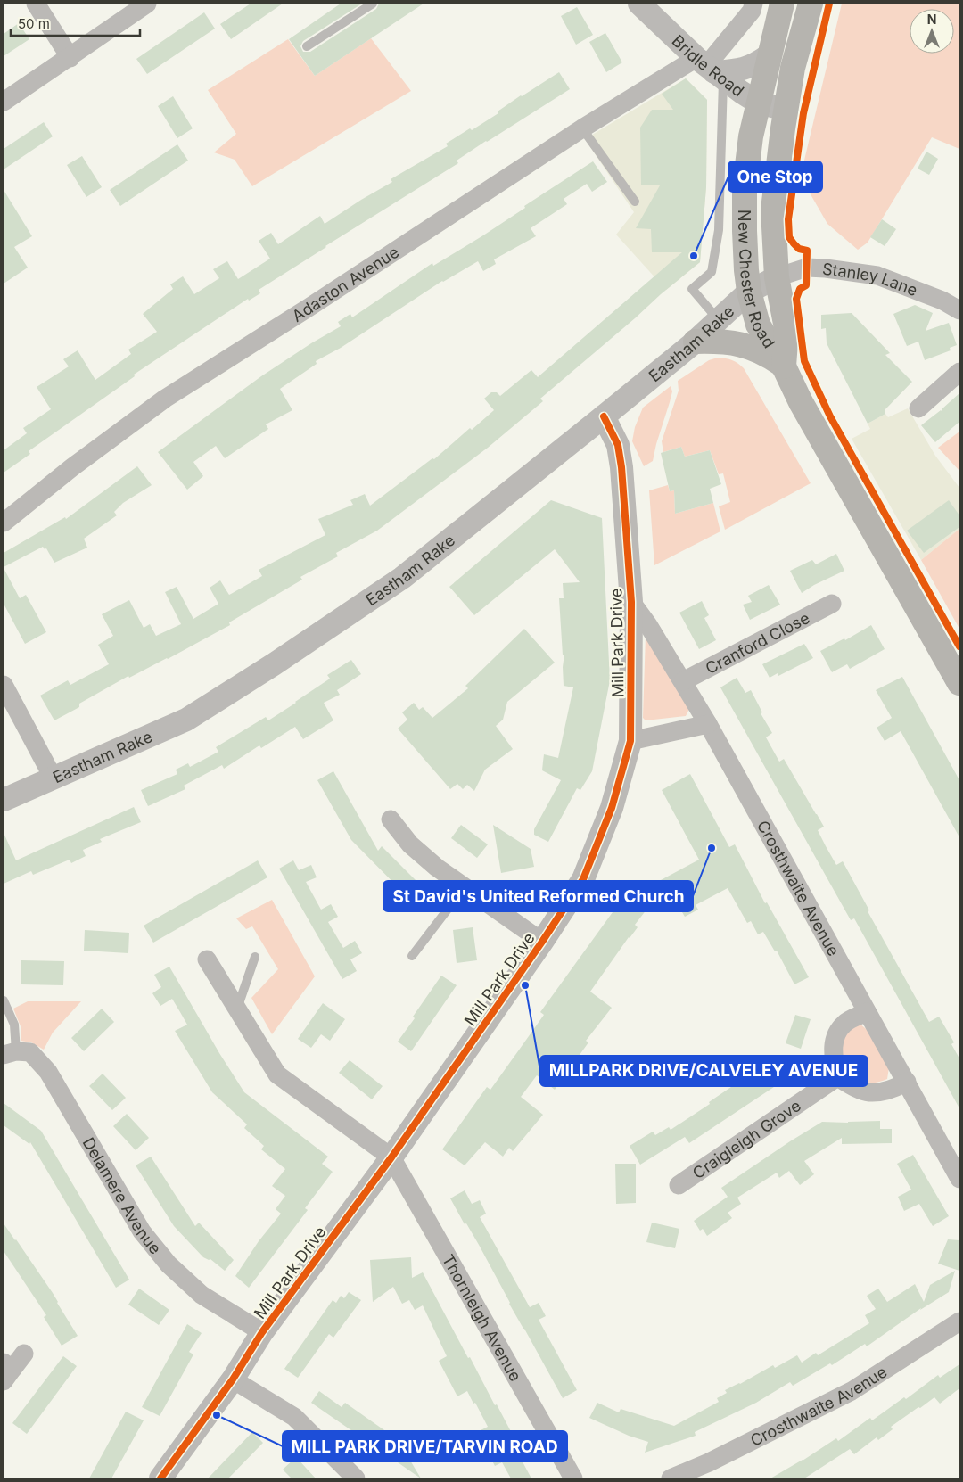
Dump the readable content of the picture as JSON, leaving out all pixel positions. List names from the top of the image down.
{
  "streets": {
    "highway": ["New Chester Road"],
    "street": [
      "Bridle Road",
      "Stanley Lane",
      "Adaston Avenue",
      "Eastham Rake",
      "Cranford Close",
      "Mill Park Drive",
      "Crosthwaite Avenue",
      "Craigleigh Grove",
      "Delamere Avenue",
      "Thornleigh Avenue"
    ]
  },
  "crossings": [
    ["Bridle Road", "New Chester Road"],
    ["Bridle Road", "Adaston Avenue"],
    ["New Chester Road", "Stanley Lane"],
    ["New Chester Road", "Eastham Rake"],
    ["Stanley Lane", "Eastham Rake"],
    ["Eastham Rake", "Mill Park Drive"],
    ["Cranford Close", "Crosthwaite Avenue"],
    ["Mill Park Drive", "Crosthwaite Avenue"],
    ["Mill Park Drive", "Delamere Avenue"],
    ["Mill Park Drive", "Thornleigh Avenue"]
  ],
  "places": [
    "One Stop",
    "St David's United Reformed Church",
    "MILLPARK DRIVE/CALVELEY AVENUE",
    "MILL PARK DRIVE/TARVIN ROAD"
  ],
  "scale_bar": "50 m",
  "north": "top"
}
